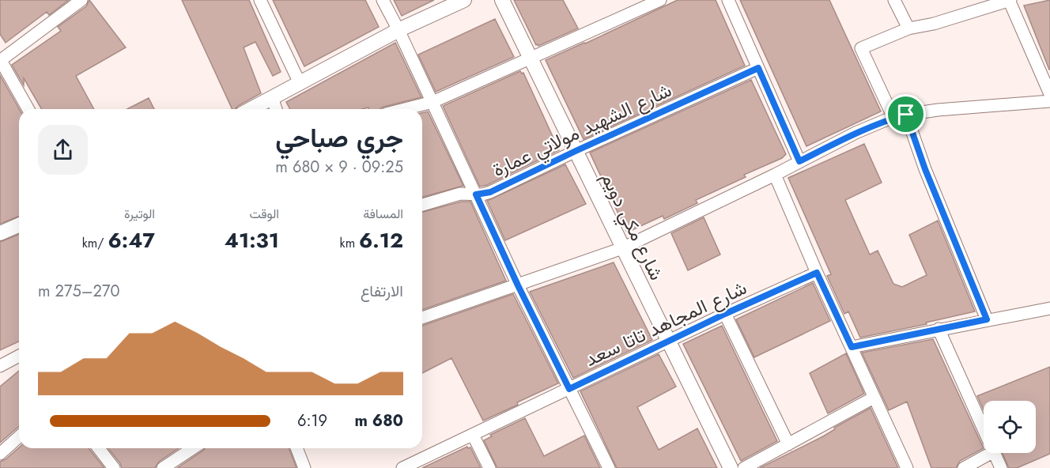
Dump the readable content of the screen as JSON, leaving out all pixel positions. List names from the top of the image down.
{
  "streets": {
    "street": ["شارع الشهيد مولاتي عمارة", "شارع مكي دويم", "شارع المجاهد تاتا سعد"]
  },
  "crossings": [
    ["شارع الشهيد مولاتي عمارة", "شارع مكي دويم"],
    ["شارع مكي دويم", "شارع المجاهد تاتا سعد"]
  ],
  "page": {
    "heading": ["جري صباحي", "09:25 · 9 × 680 m"],
    "stats": [
      ["المسافة", "6.12 km"],
      ["الوقت", "41:31"],
      ["الوتيرة", "6:47 /km"]
    ],
    "chart": ["الارتفاع", "270–275 m"],
    "list": [
      {
        "name": "680 m",
        "note": "6:19"
      }
    ]
  }
}
